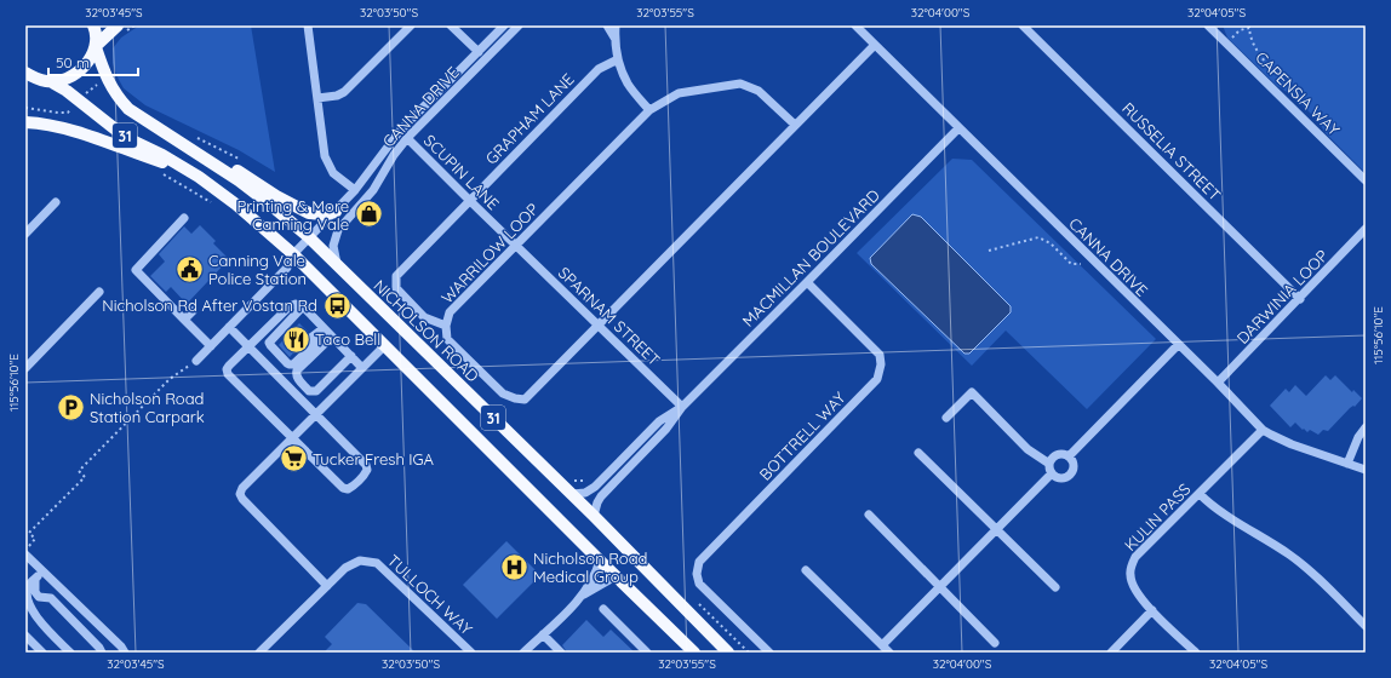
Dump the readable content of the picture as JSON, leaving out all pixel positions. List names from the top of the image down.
{
  "streets": {
    "main road": ["31", "NICHOLSON ROAD"],
    "street": [
      "CAPENSIA WAY",
      "CANNA DRIVE",
      "GRAPHAM LANE",
      "RUSSELIA STREET",
      "SCUPIN LANE",
      "WARRILOW LOOP",
      "MACMILLAN BOULEVARD",
      "DARWINIA LOOP",
      "SPARNAM STREET",
      "BOTTRELL WAY",
      "KULIN PASS",
      "TULLOCH WAY"
    ]
  },
  "crossings": [
    ["CANNA DRIVE", "31"],
    ["CANNA DRIVE", "SCUPIN LANE"],
    ["CANNA DRIVE", "WARRILOW LOOP"],
    ["CANNA DRIVE", "MACMILLAN BOULEVARD"],
    ["CANNA DRIVE", "DARWINIA LOOP"],
    ["CANNA DRIVE", "NICHOLSON ROAD"],
    ["CANNA DRIVE", "KULIN PASS"],
    ["GRAPHAM LANE", "SCUPIN LANE"],
    ["GRAPHAM LANE", "WARRILOW LOOP"],
    ["31", "NICHOLSON ROAD"],
    ["RUSSELIA STREET", "DARWINIA LOOP"],
    ["SCUPIN LANE", "WARRILOW LOOP"],
    ["SCUPIN LANE", "SPARNAM STREET"],
    ["WARRILOW LOOP", "SPARNAM STREET"],
    ["MACMILLAN BOULEVARD", "SPARNAM STREET"],
    ["MACMILLAN BOULEVARD", "NICHOLSON ROAD"],
    ["MACMILLAN BOULEVARD", "BOTTRELL WAY"]
  ],
  "places": {
    "shop": ["Printing & More Canning Vale"],
    "public building": ["Canning Vale Police Station"],
    "bus stop": ["Nicholson Rd After Vostan Rd"],
    "restaurant": ["Taco Bell"],
    "parking": ["Nicholson Road Station Carpark"],
    "supermarket": ["Tucker Fresh IGA"],
    "hospital": ["Nicholson Road Medical Group"]
  },
  "scale_bar": "50 m",
  "coordinates": [
    "32°03'45\"S",
    "32°03'50\"S",
    "32°03'55\"S",
    "32°04'00\"S",
    "32°04'05\"S",
    "115°56'10\"E"
  ]
}
